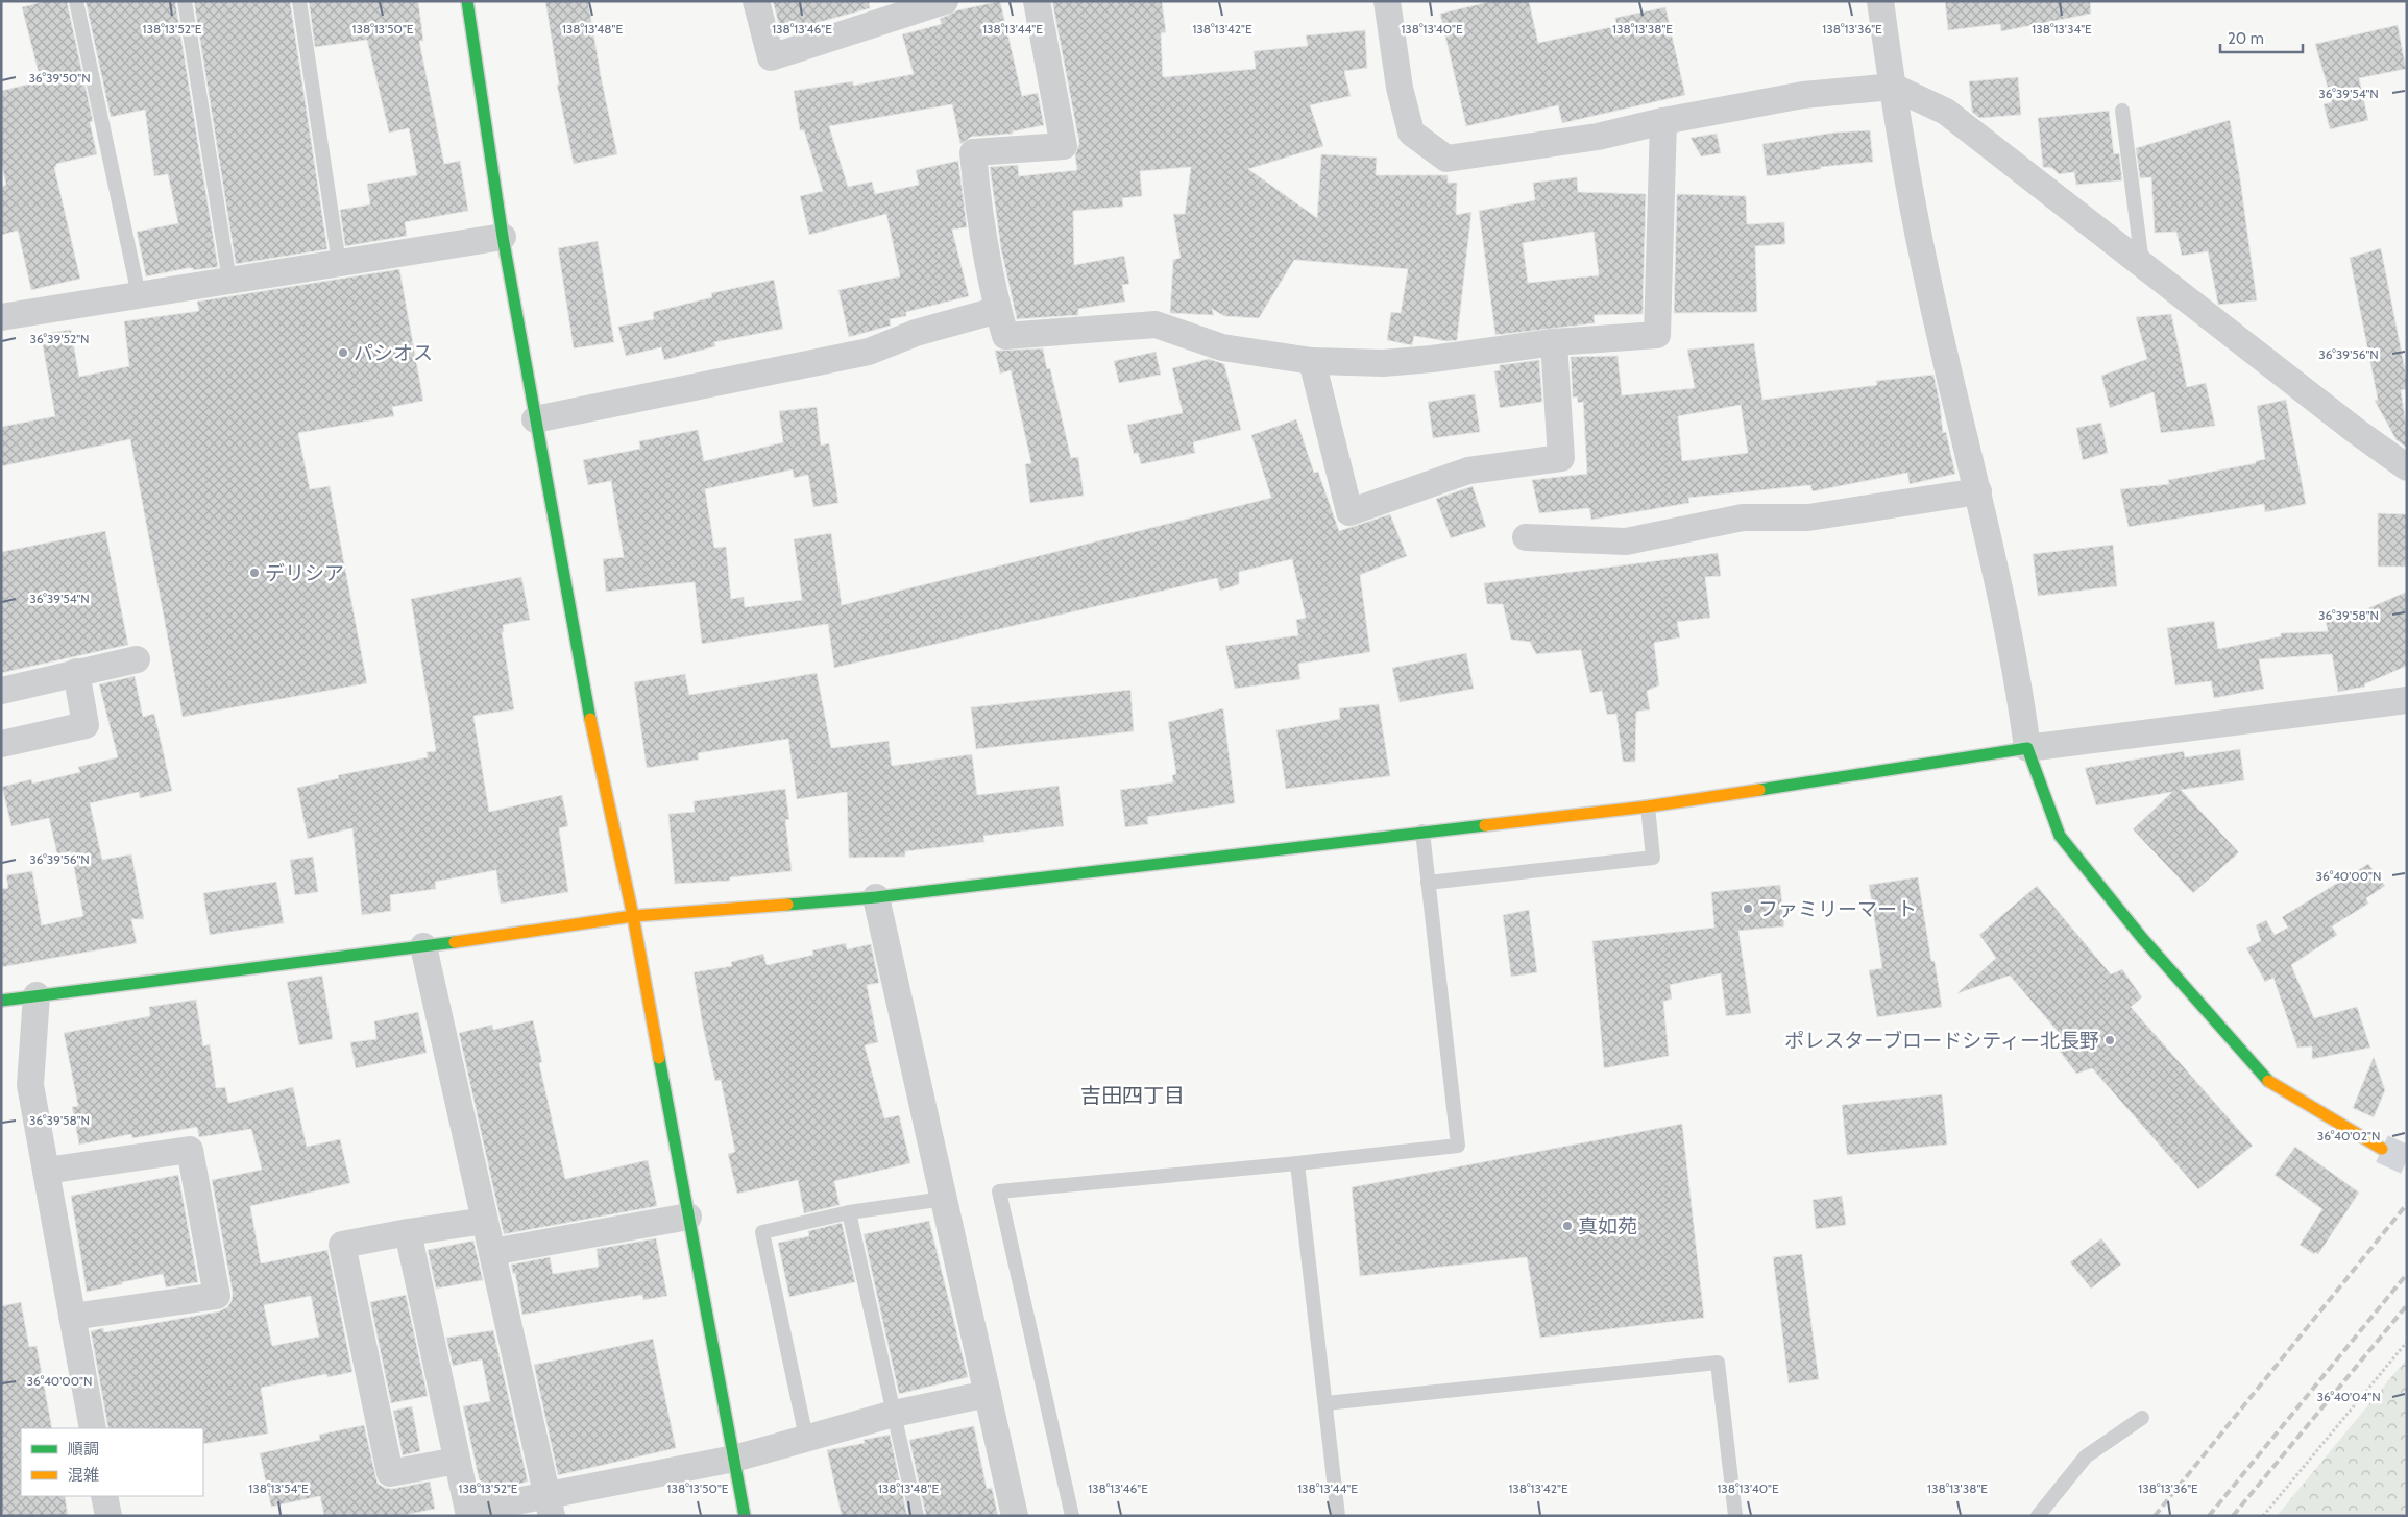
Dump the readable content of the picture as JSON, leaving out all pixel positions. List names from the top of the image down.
{
  "districts": ["吉田四丁目"],
  "places": [
    "パシオス",
    "デリシア",
    "ファミリーマート",
    "ポレスターブロードシティー北長野",
    "真如苑"
  ],
  "legend": ["順調", "混雑"],
  "scale_bar": "20 m",
  "coordinates": [
    "138°13'52\"E",
    "138°13'50\"E",
    "138°13'48\"E",
    "138°13'46\"E",
    "138°13'44\"E",
    "138°13'42\"E",
    "138°13'40\"E",
    "138°13'38\"E",
    "138°13'36\"E",
    "138°13'34\"E",
    "36°39'50\"N",
    "36°39'54\"N",
    "36°39'52\"N",
    "36°39'56\"N",
    "36°39'58\"N",
    "36°40'00\"N",
    "36°40'02\"N",
    "36°40'04\"N",
    "138°13'54\"E"
  ]
}
